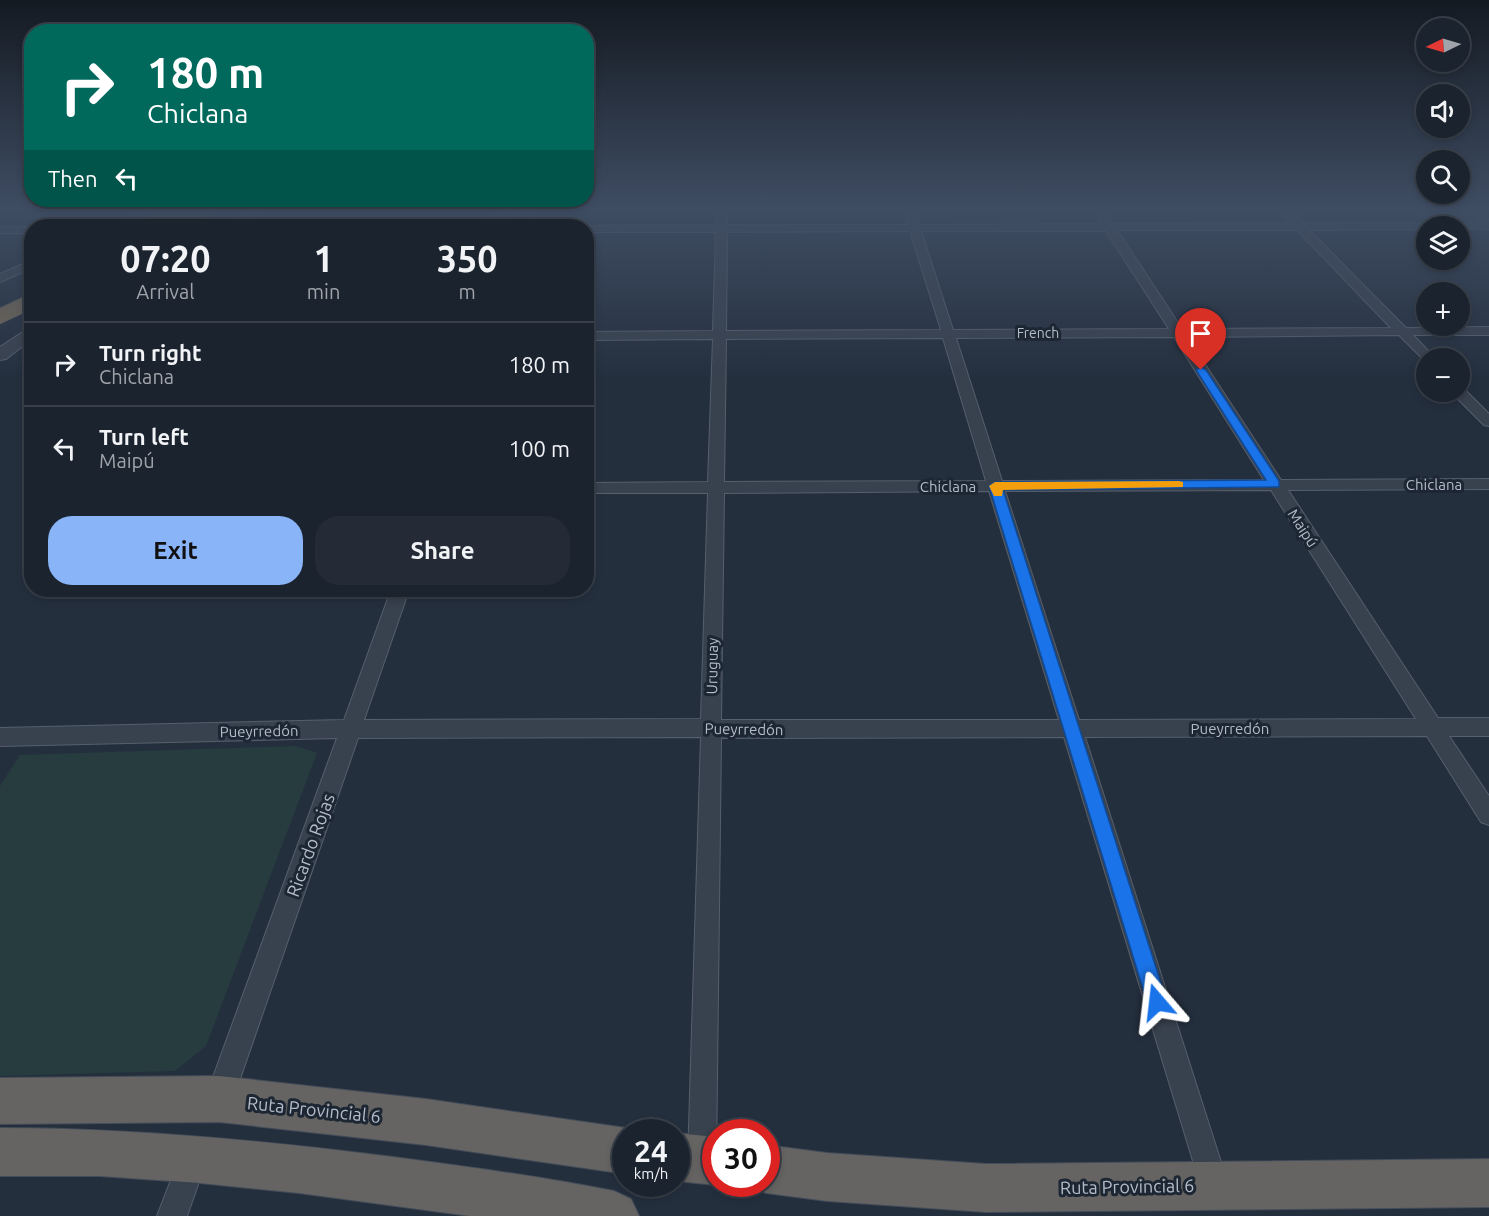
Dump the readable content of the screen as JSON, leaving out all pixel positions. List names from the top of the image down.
{
  "streets": {
    "highway": ["Ruta Provincial 6"],
    "street": [
      "French",
      "Chiclana",
      "Maipú",
      "Uruguay",
      "Pueyrredón",
      "Ricardo Rojas"
    ]
  },
  "crossings": [
    ["French", "Maipú"],
    ["French", "Uruguay"],
    ["Chiclana", "Maipú"],
    ["Chiclana", "Uruguay"],
    ["Maipú", "Pueyrredón"],
    ["Uruguay", "Pueyrredón"],
    ["Pueyrredón", "Ricardo Rojas"],
    ["Ricardo Rojas", "Ruta Provincial 6"]
  ],
  "north": "left",
  "page": {
    "map_buttons": ["+", "−"],
    "turn": ["180 m", "Chiclana"],
    "then": "Then",
    "eta": [
      "07:20",
      "Arrival",
      "1",
      "min",
      "350",
      "m"
    ],
    "list": [
      {
        "name": "Turn right",
        "note": "Chiclana",
        "value": "180 m"
      },
      {
        "name": "Turn left",
        "note": "Maipú",
        "value": "100 m"
      }
    ],
    "buttons": ["Exit", "Share"],
    "speed": "24 km/h",
    "limit": "30"
  }
}
